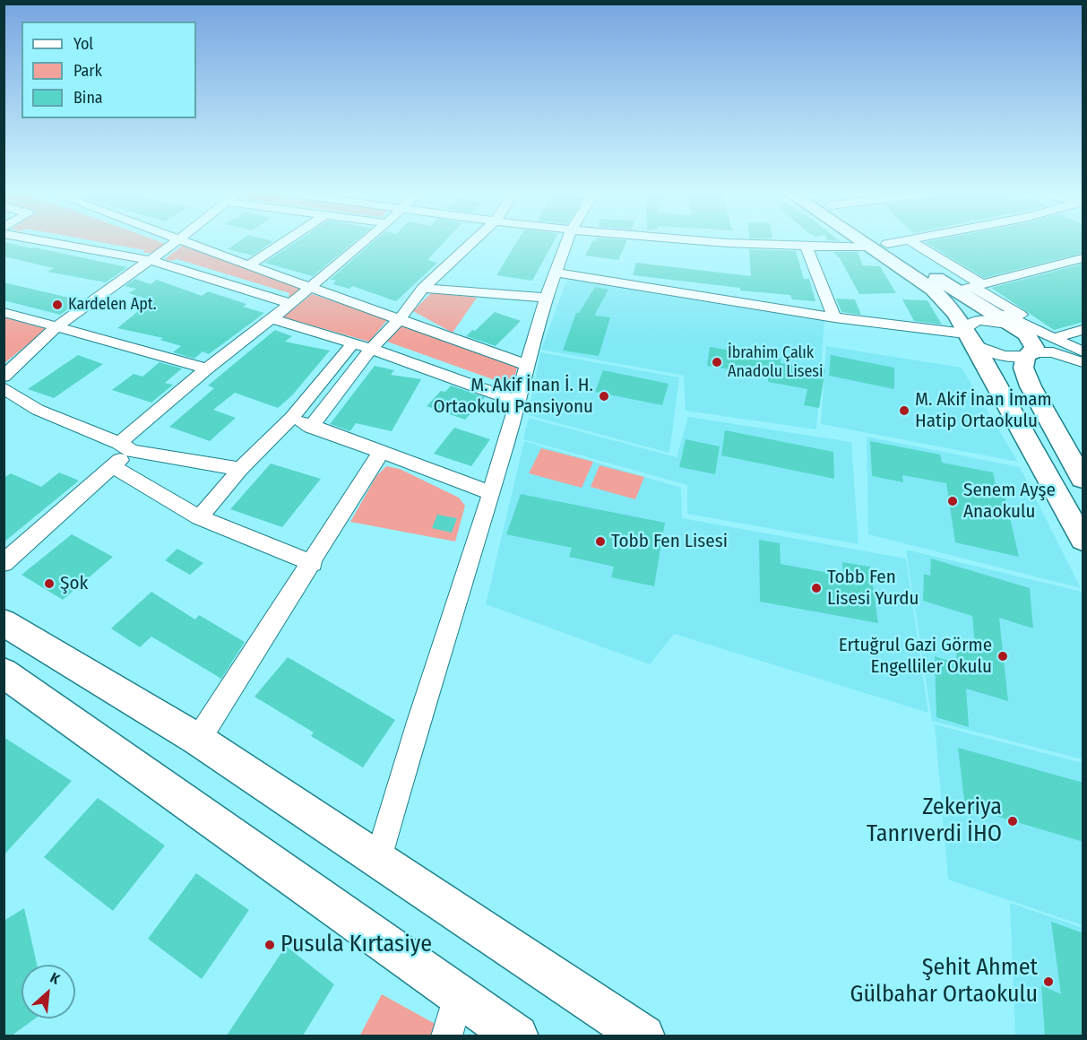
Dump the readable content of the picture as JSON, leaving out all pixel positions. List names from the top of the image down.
{
  "places": [
    "Kardelen Apt.",
    "İbrahim Çalık Anadolu Lisesi",
    "M. Akif İnan İ. H. Ortaokulu Pansiyonu",
    "M. Akif İnan İmam Hatip Ortaokulu",
    "Senem Ayşe Anaokulu",
    "Tobb Fen Lisesi",
    "Şok",
    "Tobb Fen Lisesi Yurdu",
    "Ertuğrul Gazi Görme Engelliler Okulu",
    "Zekeriya Tanrıverdi İHO",
    "Pusula Kırtasiye",
    "Şehit Ahmet Gülbahar Ortaokulu"
  ],
  "legend": ["Yol", "Park", "Bina"],
  "north": "top right"
}
